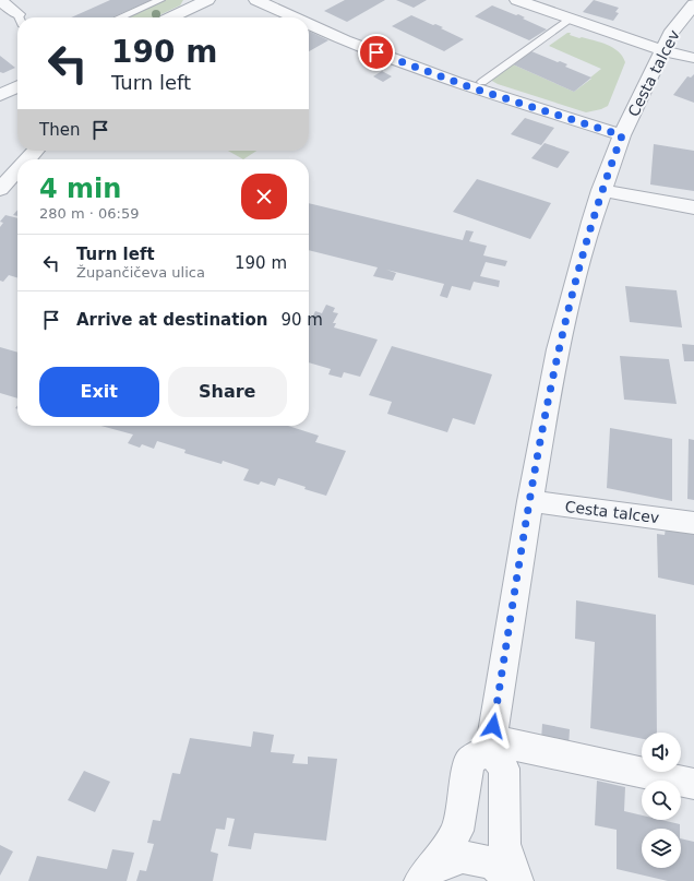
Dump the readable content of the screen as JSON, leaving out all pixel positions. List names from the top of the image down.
{
  "streets": {
    "street": ["Cesta talcev"]
  },
  "page": {
    "turn": ["190 m", "Turn left"],
    "then": "Then",
    "heading": ["4 min", "280 m · 06:59"],
    "list": [
      {
        "name": "Turn left",
        "note": "Župančičeva ulica",
        "value": "190 m"
      },
      {
        "name": "Arrive at destination",
        "value": "90 m"
      }
    ],
    "buttons": ["Exit", "Share"]
  }
}
